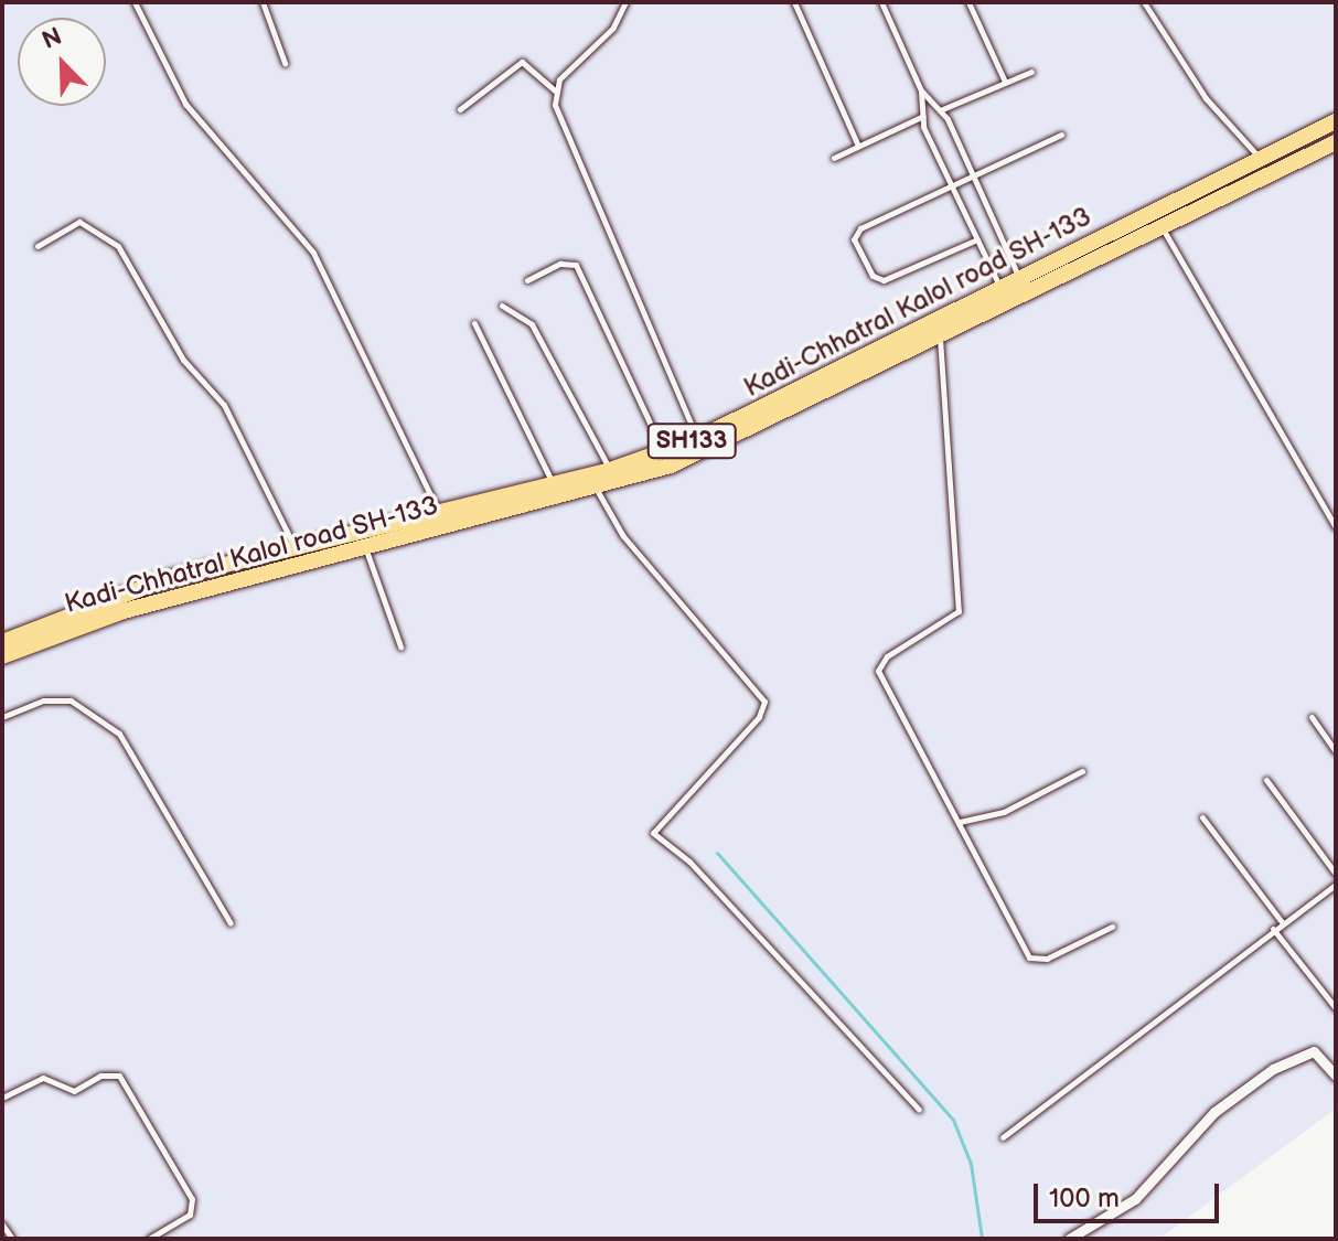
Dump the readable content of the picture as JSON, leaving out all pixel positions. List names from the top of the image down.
{
  "streets": {
    "main road": ["Kadi-Chhatral Kalol road SH-133", "SH133"]
  },
  "scale_bar": "100 m",
  "north": "top left"
}
